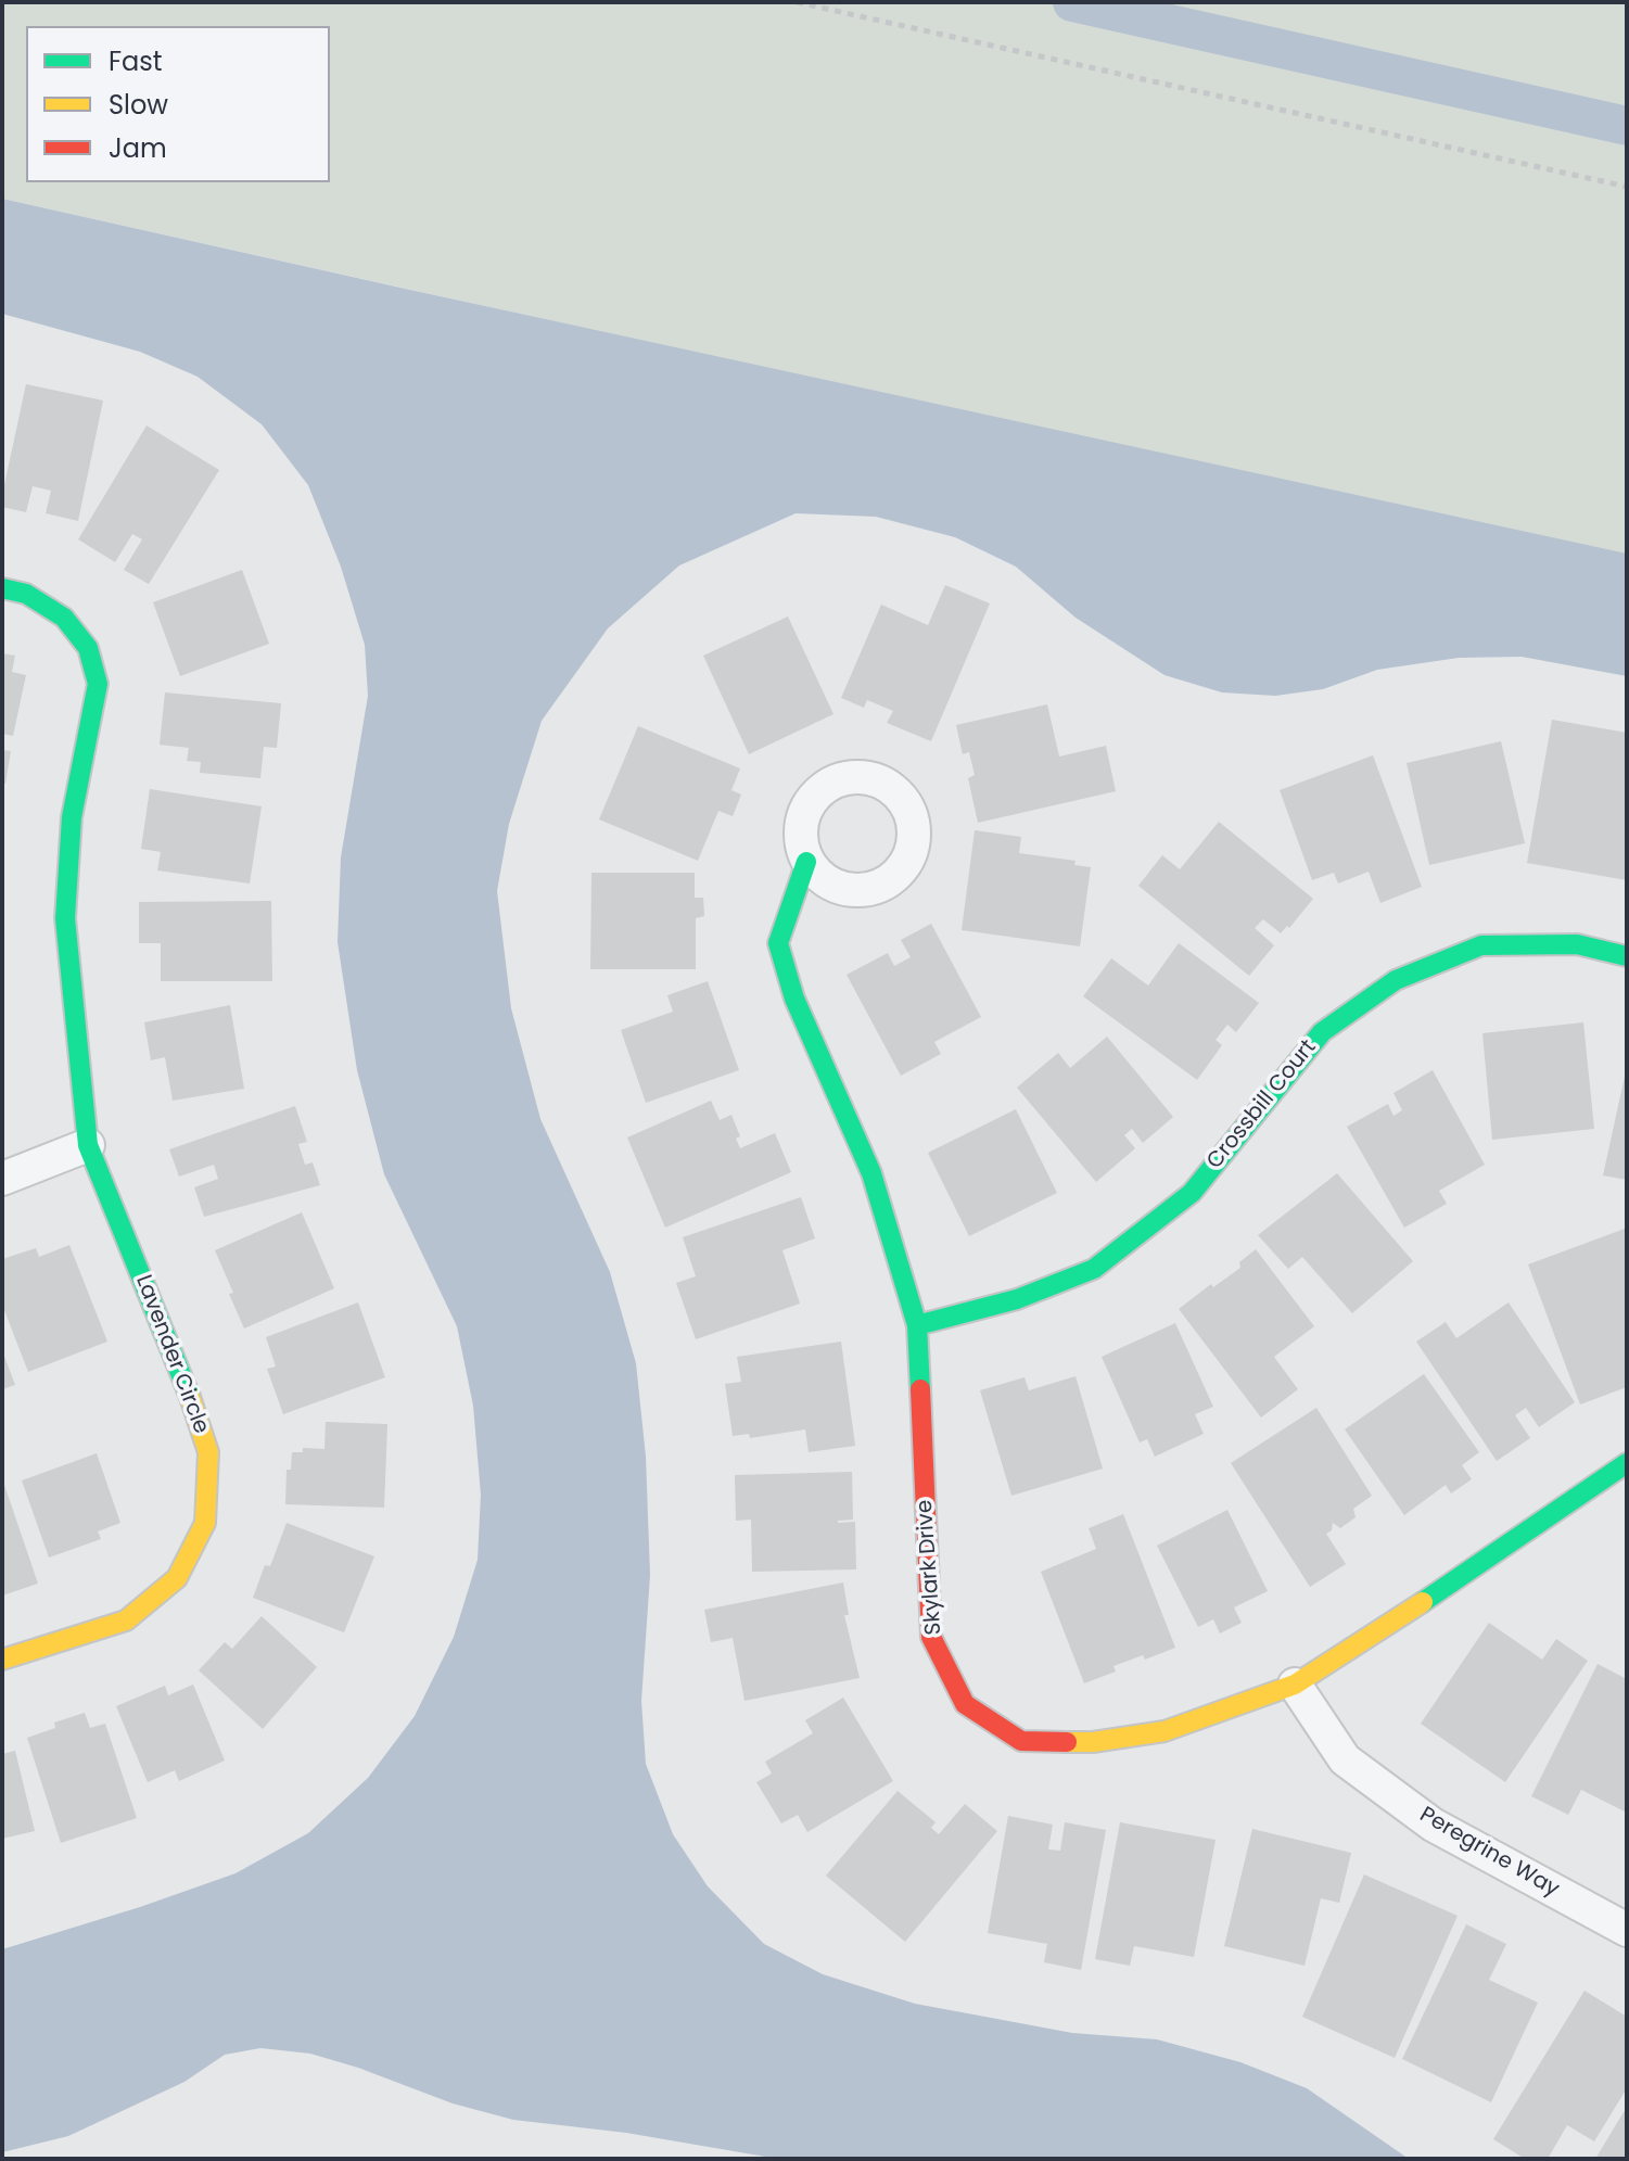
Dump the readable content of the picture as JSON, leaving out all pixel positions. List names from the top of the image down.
{
  "streets": {
    "street": [
      "Crossbill Court",
      "Lavender Circle",
      "Skylark Drive",
      "Peregrine Way"
    ]
  },
  "crossings": [
    ["Crossbill Court", "Skylark Drive"],
    ["Skylark Drive", "Peregrine Way"]
  ],
  "legend": ["Fast", "Slow", "Jam"]
}
